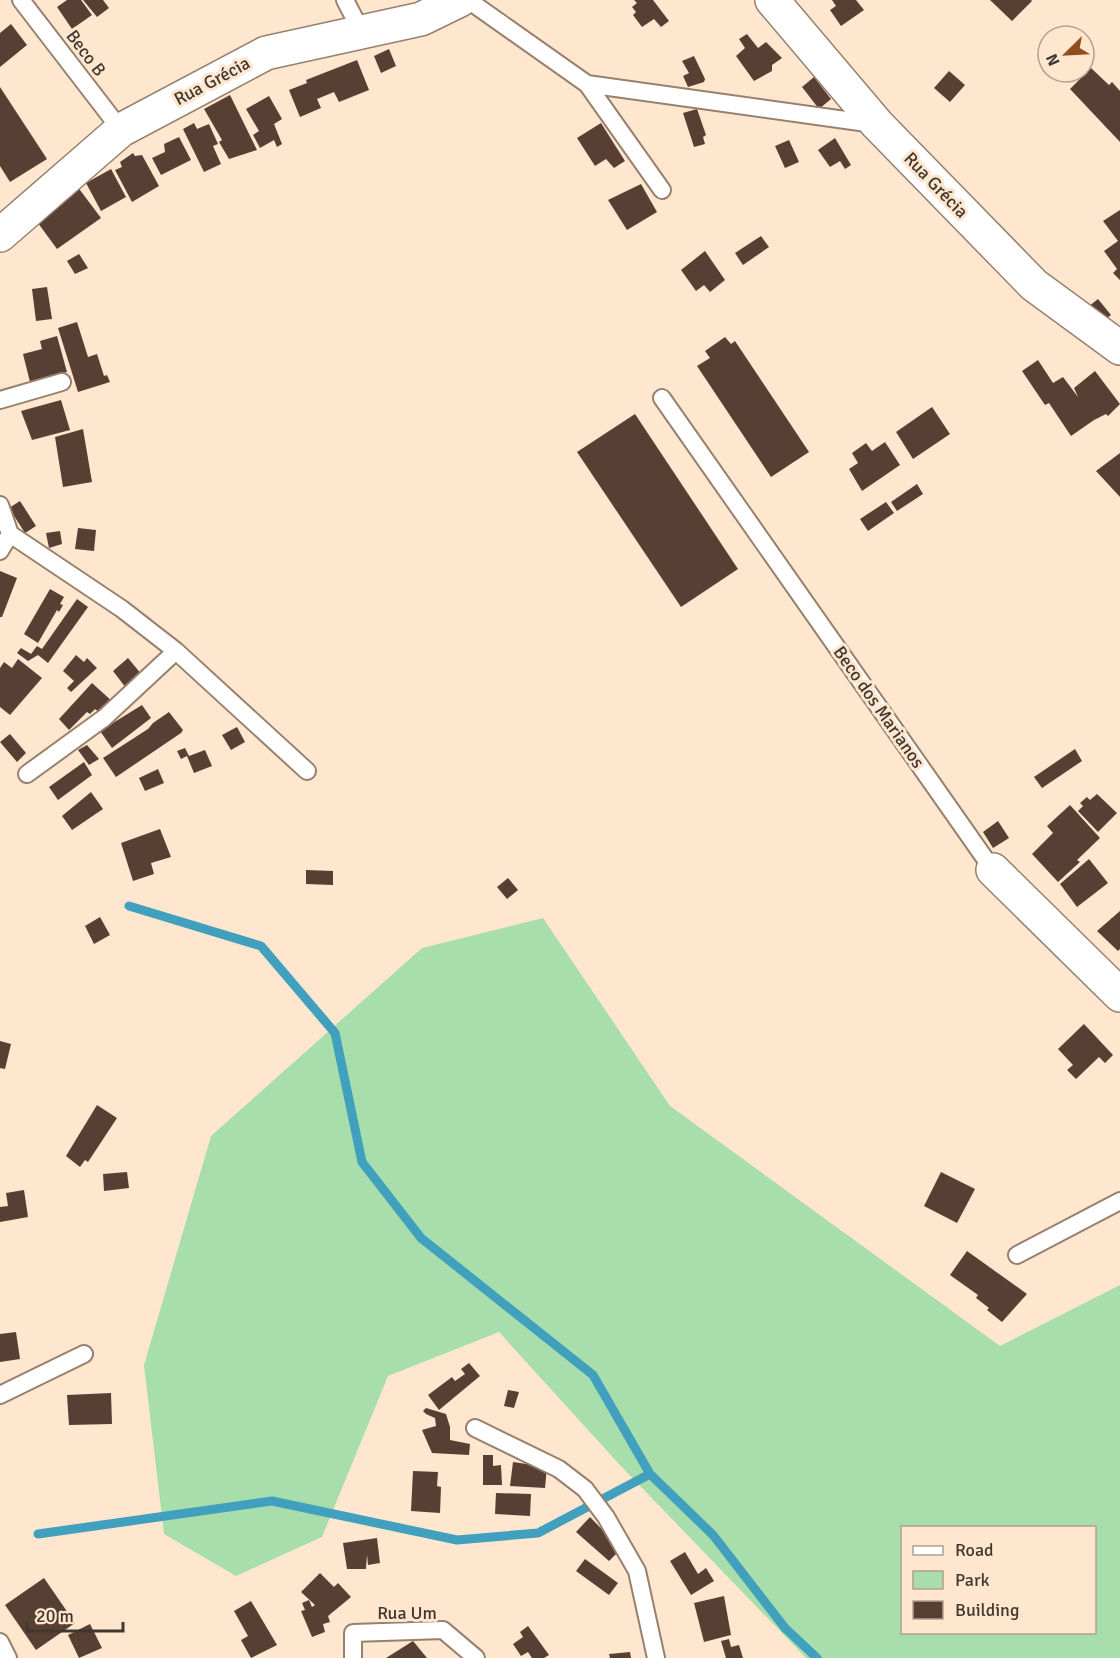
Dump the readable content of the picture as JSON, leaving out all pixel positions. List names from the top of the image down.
{
  "streets": {
    "street": ["Rua Grécia", "Beco dos Marianos"],
    "lane": ["Beco B", "Rua Um"]
  },
  "crossings": [
    ["Beco B", "Rua Grécia"]
  ],
  "legend": ["Road", "Park", "Building"],
  "scale_bar": "20 m",
  "north": "bottom left"
}
